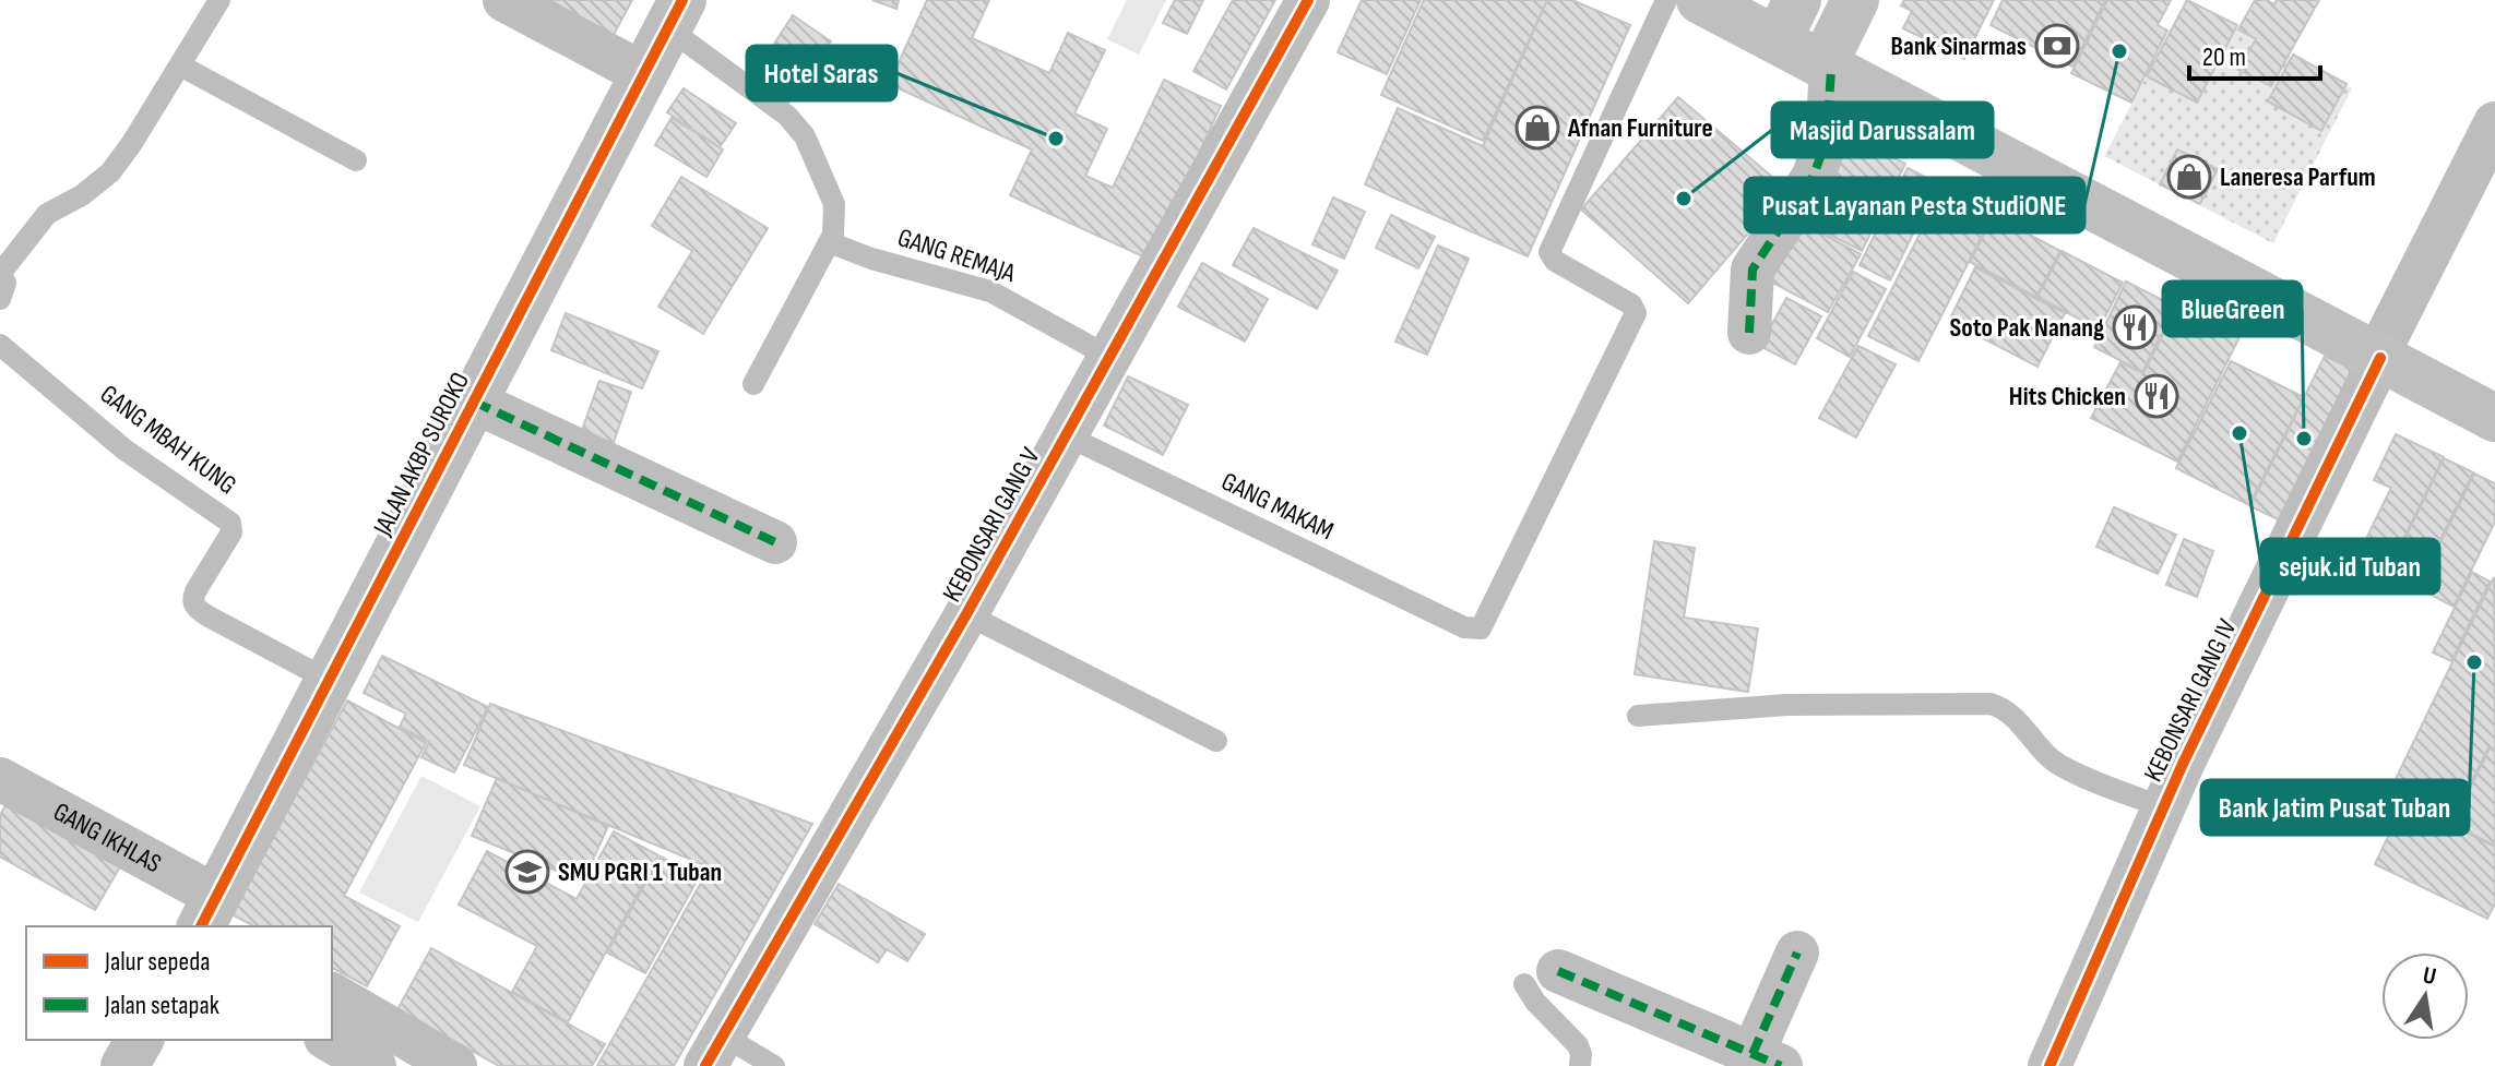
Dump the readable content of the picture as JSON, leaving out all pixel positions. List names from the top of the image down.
{
  "streets": {
    "street": [
      "JALAN AKBP SUROKO",
      "KEBONSARI GANG V",
      "KEBONSARI GANG IV",
      "GANG IKHLAS"
    ],
    "lane": ["GANG REMAJA", "GANG MBAH KUNG", "GANG MAKAM"]
  },
  "crossings": [
    ["GANG REMAJA", "KEBONSARI GANG V"],
    ["GANG MBAH KUNG", "JALAN AKBP SUROKO"],
    ["JALAN AKBP SUROKO", "GANG IKHLAS"],
    ["GANG MAKAM", "KEBONSARI GANG V"]
  ],
  "places": {
    "bank": ["Bank Sinarmas"],
    "other": [
      "Pusat Layanan Pesta StudiONE",
      "Hotel Saras",
      "Masjid Darussalam",
      "sejuk.id Tuban",
      "BlueGreen",
      "Bank Jatim Pusat Tuban"
    ],
    "shop": ["Afnan Furniture", "Laneresa Parfum"],
    "restaurant": ["Soto Pak Nanang", "Hits Chicken"],
    "school or university": ["SMU PGRI 1 Tuban"]
  },
  "legend": ["Jalur sepeda", "Jalan setapak"],
  "scale_bar": "20 m",
  "north": "top"
}
